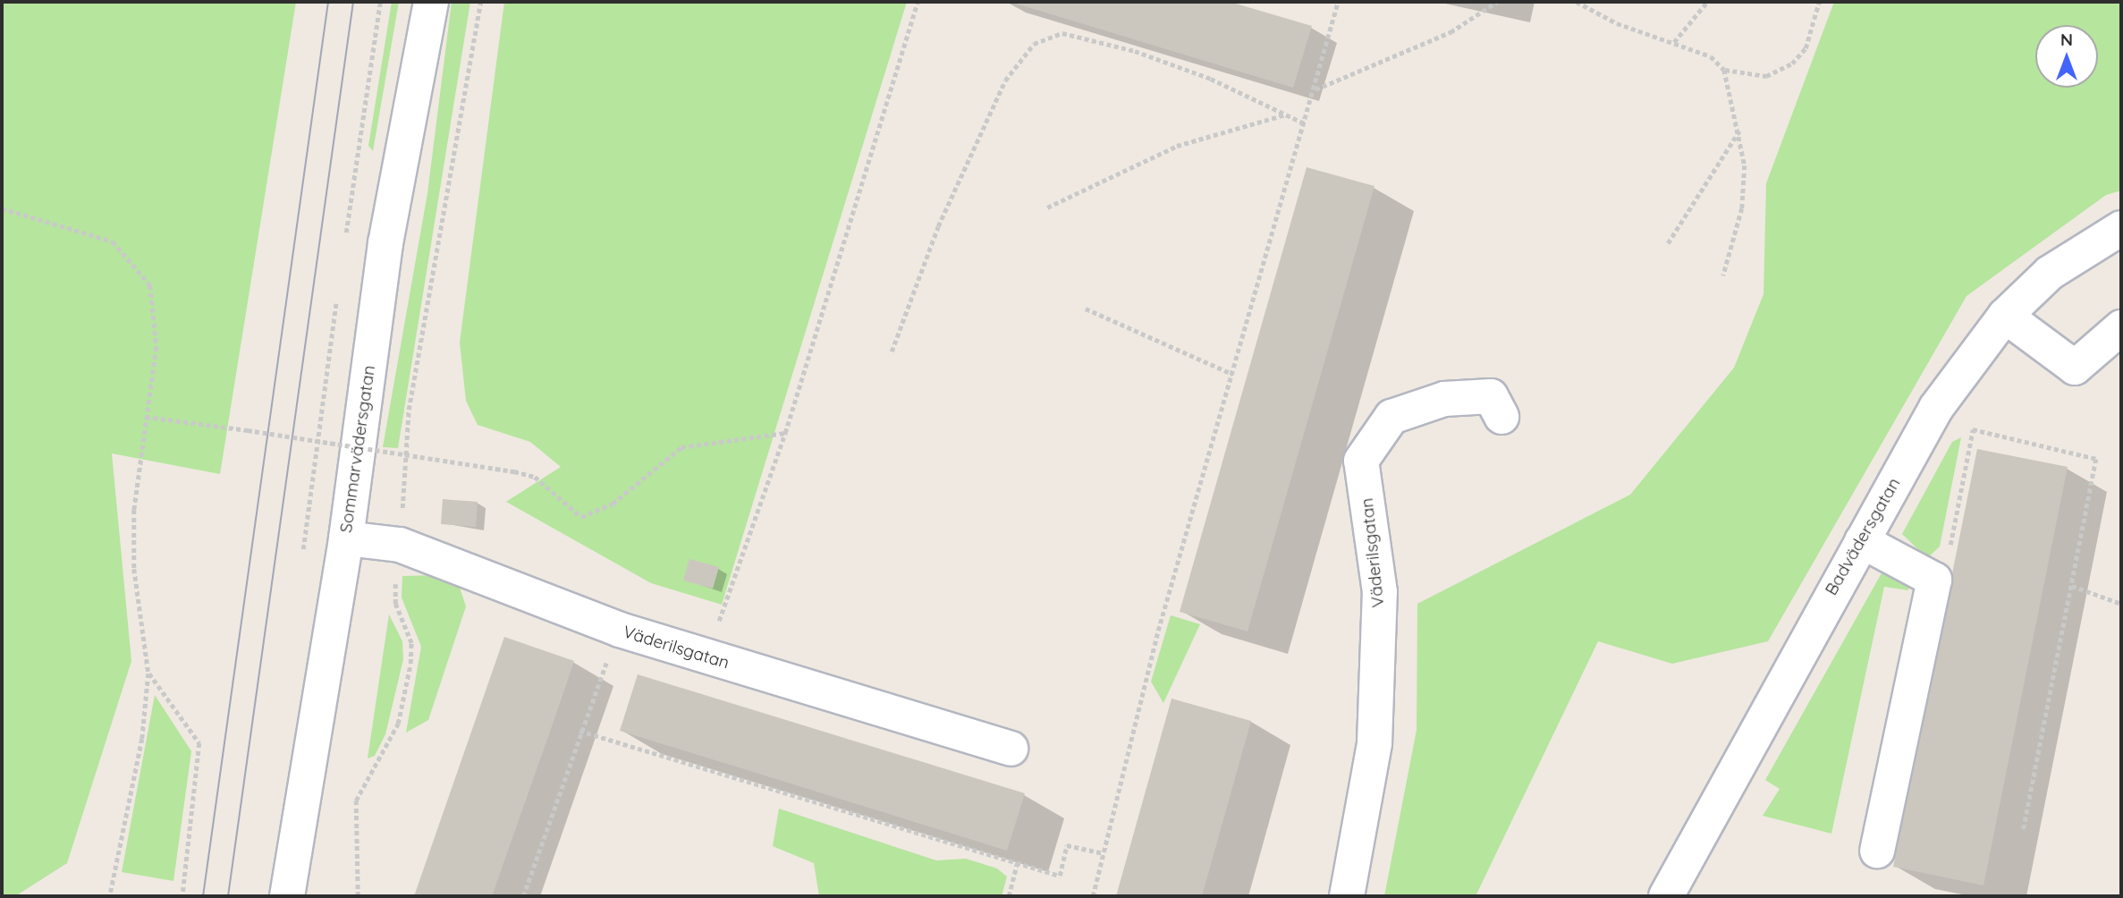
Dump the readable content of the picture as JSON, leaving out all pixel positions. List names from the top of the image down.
{
  "streets": {
    "street": ["Sommarvädersgatan", "Badvädersgatan", "Väderilsgatan"]
  },
  "crossings": [
    ["Sommarvädersgatan", "Väderilsgatan"]
  ],
  "north": "top"
}
